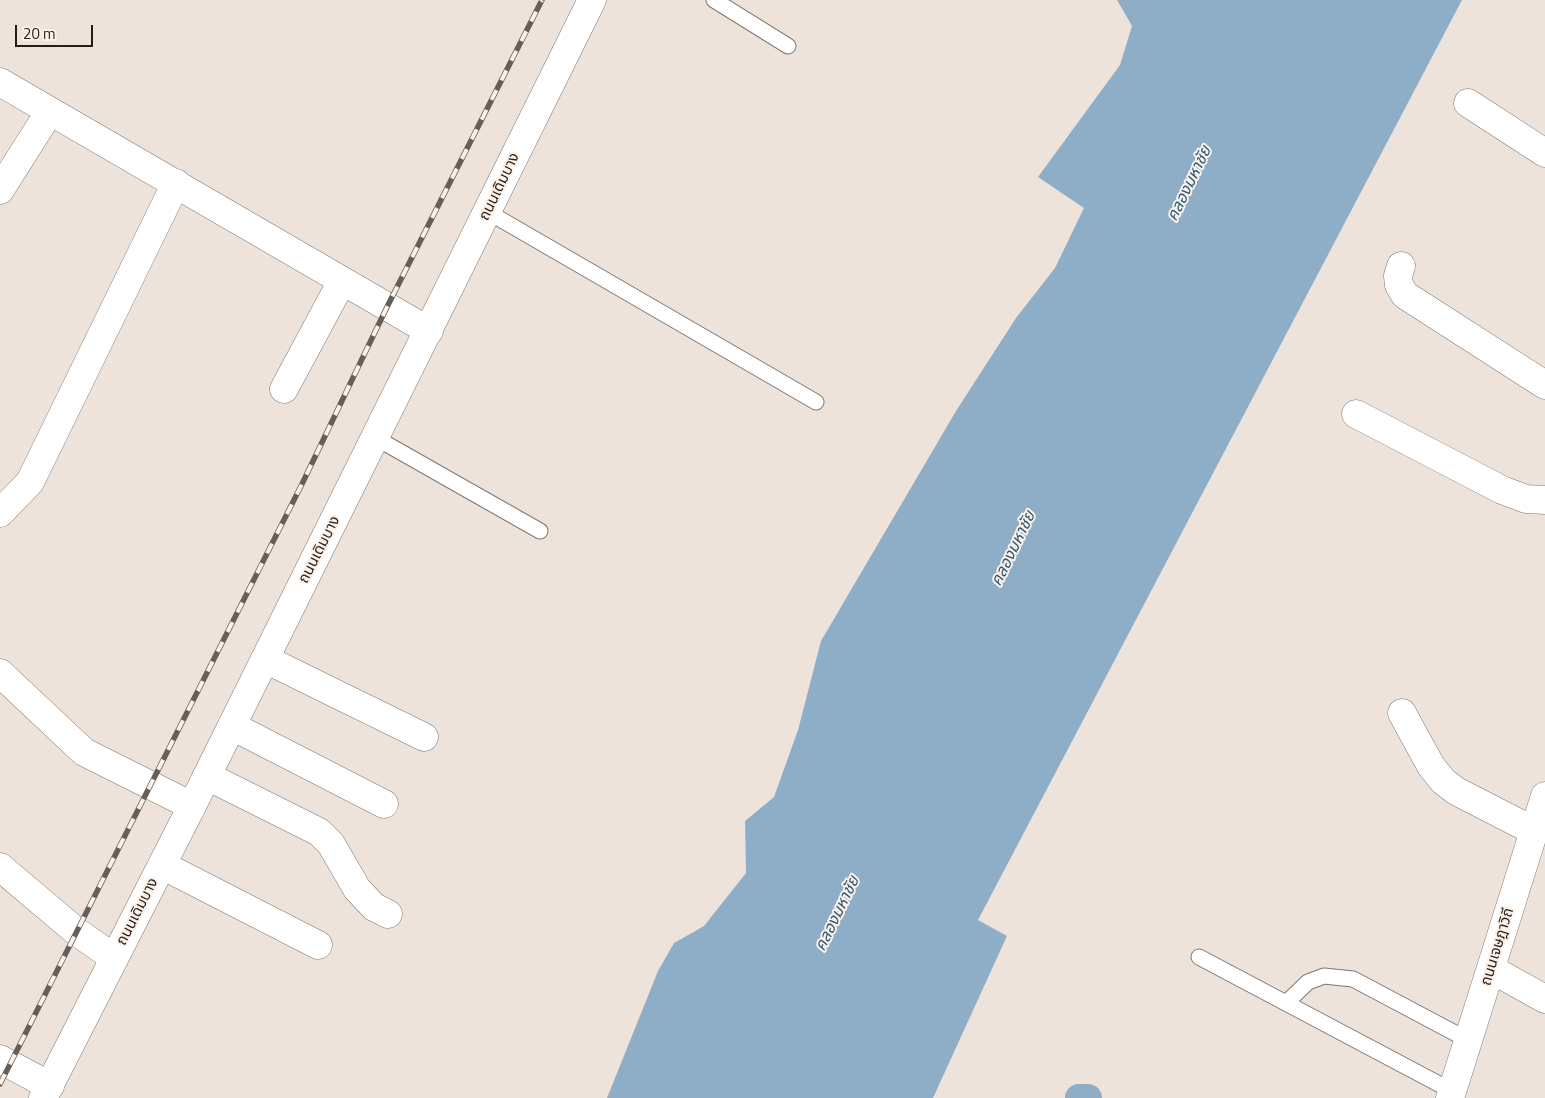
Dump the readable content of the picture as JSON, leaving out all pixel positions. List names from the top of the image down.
{
  "streets": {
    "street": ["ถนนเดิมบาง", "ถนนเจษฎาวิถี"]
  },
  "water": ["คลองมหาชัย"],
  "scale_bar": "20 m"
}
